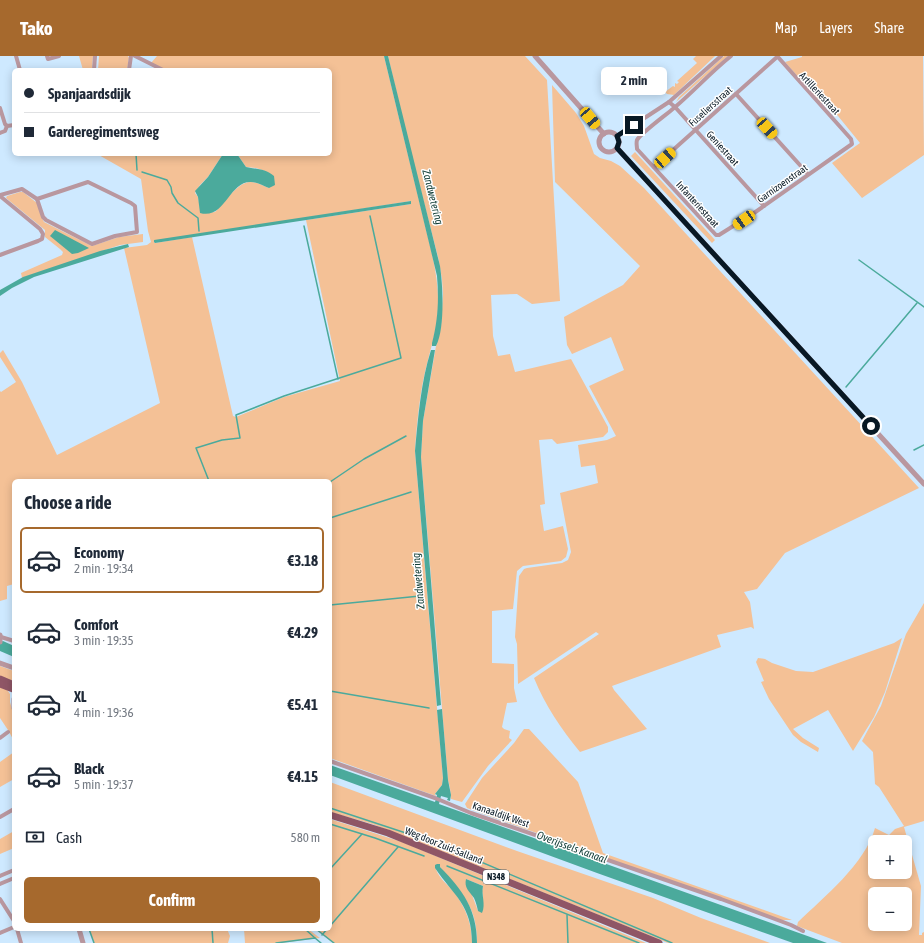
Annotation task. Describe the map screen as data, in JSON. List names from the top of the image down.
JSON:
{
  "streets": {
    "main road": ["Weg door Zuid-Salland", "N348"],
    "street": [
      "Artilleriestraat",
      "Fuseliersstraat",
      "Geniestraat",
      "Garnizoenstraat",
      "Infanteriestraat",
      "Kanaaldijk West"
    ]
  },
  "crossings": [
    ["Artilleriestraat", "Fuseliersstraat"],
    ["Artilleriestraat", "Garnizoenstraat"],
    ["Fuseliersstraat", "Geniestraat"],
    ["Fuseliersstraat", "Infanteriestraat"],
    ["Geniestraat", "Garnizoenstraat"],
    ["Geniestraat", "Infanteriestraat"],
    ["Garnizoenstraat", "Infanteriestraat"]
  ],
  "water": ["Zandwetering", "Overijssels Kanaal"],
  "page": {
    "header": "Tako",
    "nav": ["Map", "Layers", "Share"],
    "bubble": "2 min",
    "banner": ["Spanjaardsdijk", "Garderegimentsweg"],
    "heading": "Choose a ride",
    "list": [
      {
        "name": "Economy",
        "note": "2 min · 19:34",
        "value": "€3.18"
      },
      {
        "name": "Comfort",
        "note": "3 min · 19:35",
        "value": "€4.29"
      },
      {
        "name": "XL",
        "note": "4 min · 19:36",
        "value": "€5.41"
      },
      {
        "name": "Black",
        "note": "5 min · 19:37",
        "value": "€4.15"
      }
    ],
    "pay": ["Cash", "580 m"],
    "map_buttons": ["+", "−"],
    "buttons": "Confirm"
  }
}
